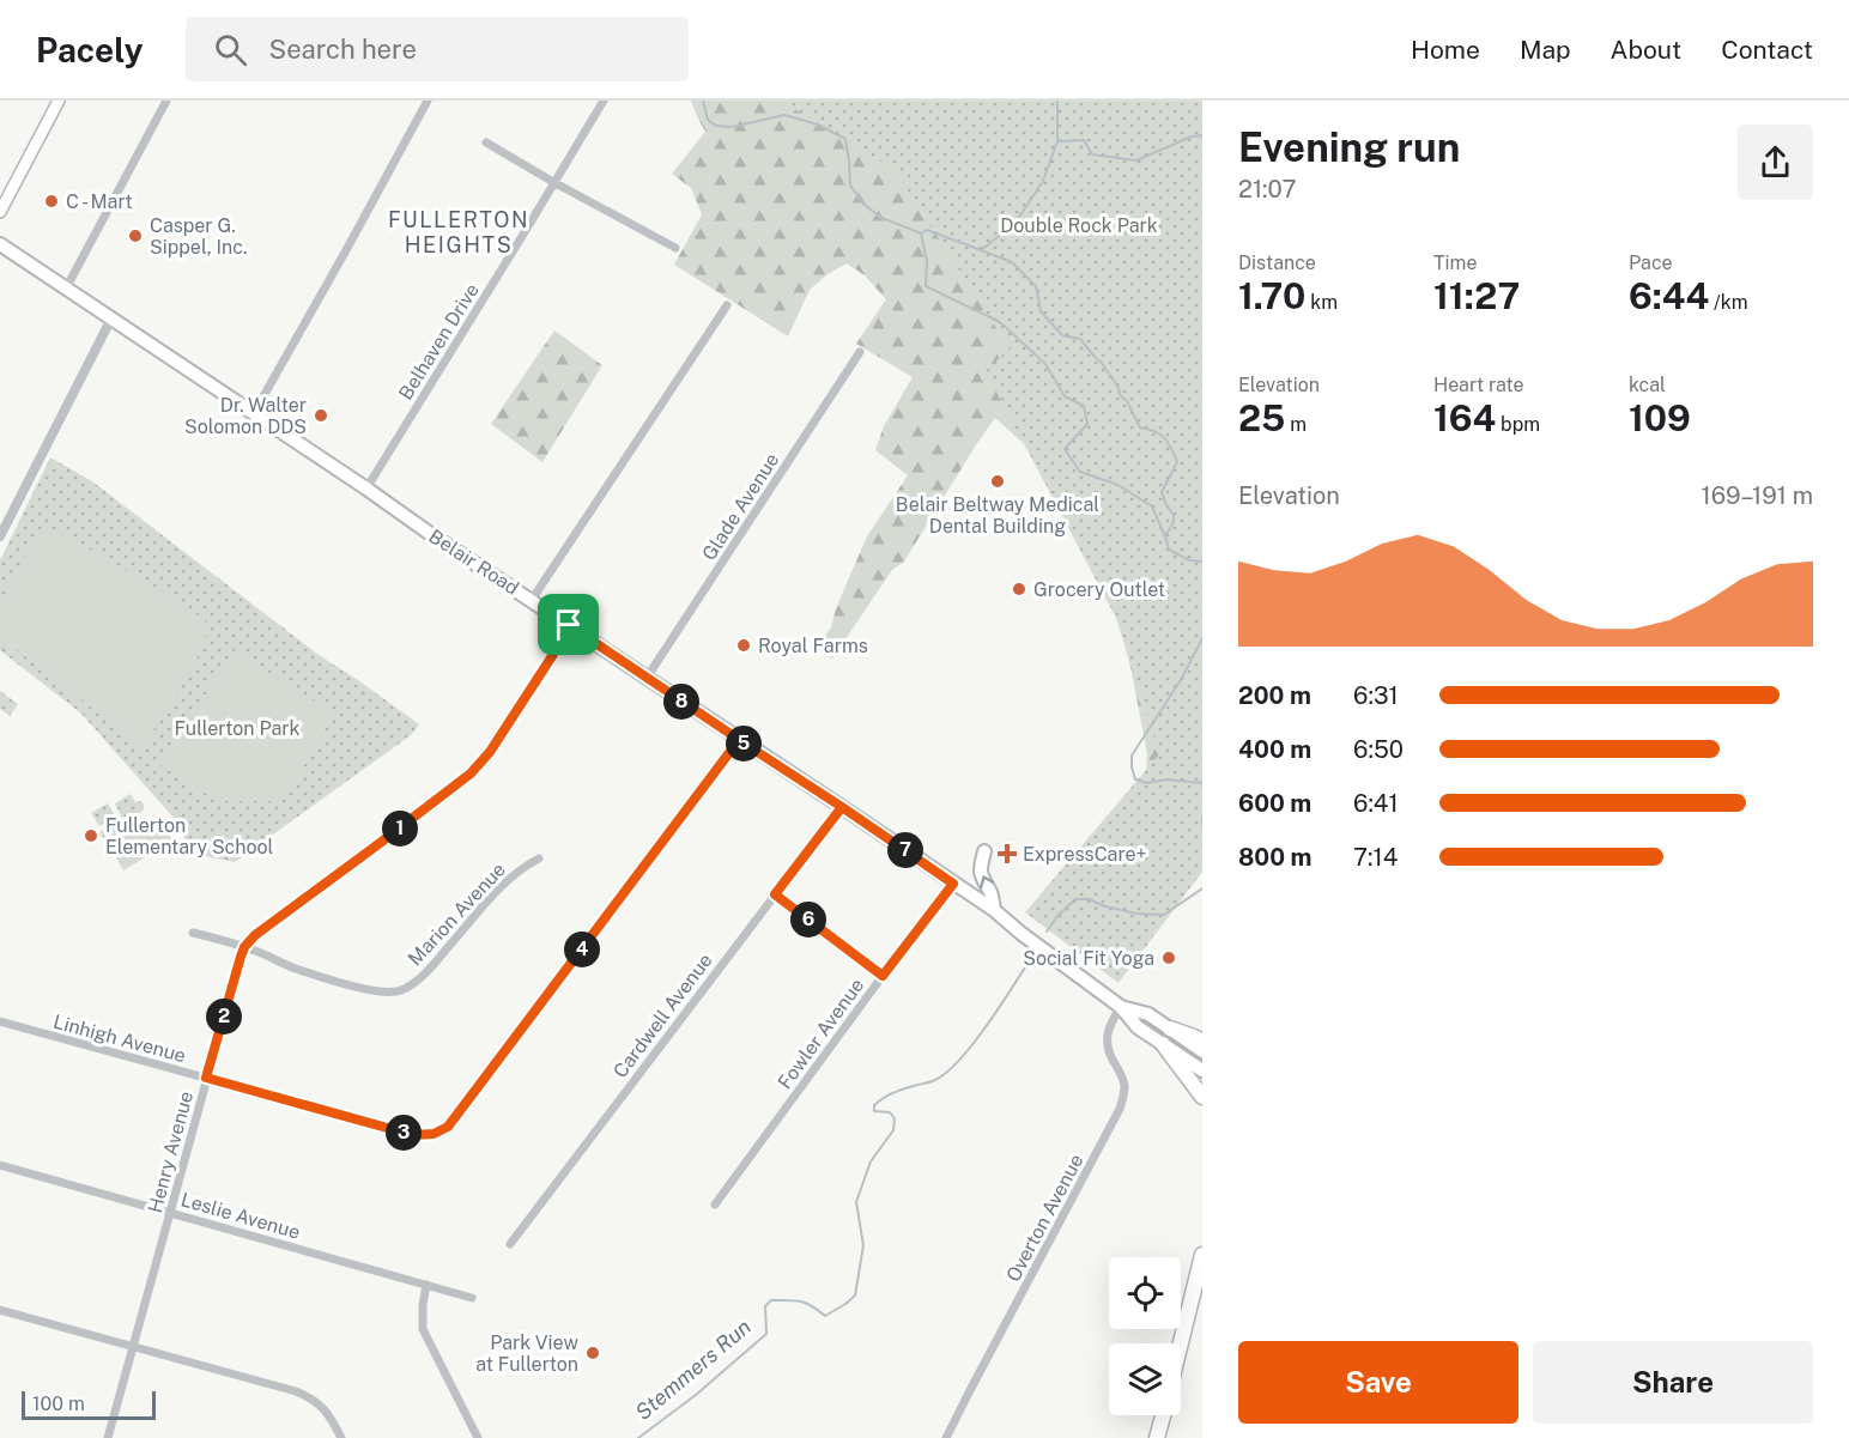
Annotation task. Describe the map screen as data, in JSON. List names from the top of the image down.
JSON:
{
  "streets": {
    "main road": ["Belair Road"],
    "street": [
      "Belhaven Drive",
      "Glade Avenue",
      "Marion Avenue",
      "Cardwell Avenue",
      "Fowler Avenue",
      "Linhigh Avenue",
      "Henry Avenue",
      "Leslie Avenue",
      "Overton Avenue"
    ]
  },
  "crossings": [
    ["Belhaven Drive", "Belair Road"],
    ["Glade Avenue", "Belair Road"],
    ["Belair Road", "Cardwell Avenue"],
    ["Belair Road", "Fowler Avenue"],
    ["Belair Road", "Linhigh Avenue"],
    ["Belair Road", "Henry Avenue"],
    ["Belair Road", "Overton Avenue"],
    ["Marion Avenue", "Henry Avenue"],
    ["Linhigh Avenue", "Henry Avenue"],
    ["Henry Avenue", "Leslie Avenue"]
  ],
  "districts": ["FULLERTON HEIGHTS"],
  "water": ["Stemmers Run"],
  "parks": ["Double Rock Park", "Fullerton Park"],
  "places": {
    "other": [
      "C - Mart",
      "Casper G. Sippel, Inc.",
      "Dr. Walter Solomon DDS",
      "Belair Beltway Medical Dental Building",
      "Grocery Outlet",
      "Royal Farms",
      "Fullerton Elementary School",
      "Social Fit Yoga",
      "Park View at Fullerton"
    ],
    "health": ["ExpressCare+"]
  },
  "scale_bar": "100 m",
  "page": {
    "header": "Pacely",
    "search": "Search here",
    "nav": [
      "Home",
      "Map",
      "About",
      "Contact"
    ],
    "heading": ["Evening run", "21:07"],
    "stats": [
      ["Distance", "1.70 km"],
      ["Time", "11:27"],
      ["Pace", "6:44 /km"],
      ["Elevation", "25 m"],
      ["Heart rate", "164 bpm"],
      ["kcal", "109"]
    ],
    "chart": ["Elevation", "169–191 m"],
    "list": [
      {
        "name": "200 m",
        "note": "6:31"
      },
      {
        "name": "400 m",
        "note": "6:50"
      },
      {
        "name": "600 m",
        "note": "6:41"
      },
      {
        "name": "800 m",
        "note": "7:14"
      }
    ],
    "pins": [
      "8",
      "5",
      "1",
      "7",
      "6",
      "4",
      "2",
      "3"
    ],
    "buttons": ["Save", "Share"],
    "scale": "100 m"
  }
}
